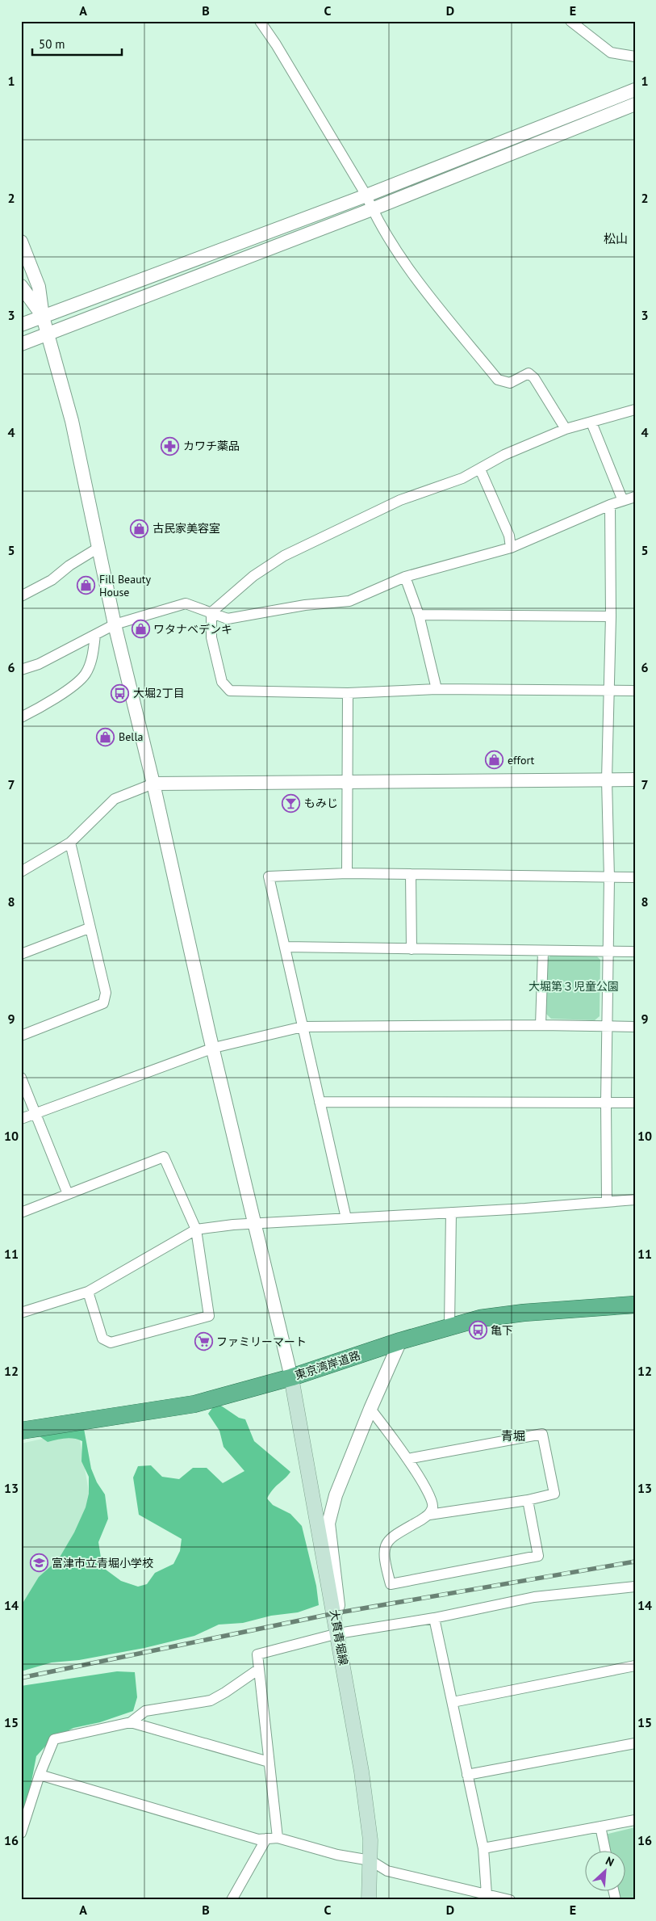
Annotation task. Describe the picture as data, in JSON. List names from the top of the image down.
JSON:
{
  "streets": {
    "highway": ["東京湾岸道路"],
    "main road": ["大貫青堀線"]
  },
  "crossings": [
    ["東京湾岸道路", "大貫青堀線"]
  ],
  "districts": ["松山", "青堀"],
  "parks": ["大堀第３児童公園"],
  "places": {
    "pharmacy": ["カワチ薬品"],
    "shop": [
      "古民家美容室",
      "Fill Beauty House",
      "ワタナベデンキ",
      "Bella",
      "effort"
    ],
    "bus stop": ["大堀2丁目", "亀下"],
    "bar": ["もみじ"],
    "supermarket": ["ファミリーマート"],
    "school or university": ["富津市立青堀小学校"]
  },
  "scale_bar": "50 m",
  "north": "top right",
  "grid": {
    "columns": [
      "A",
      "B",
      "C",
      "D",
      "E"
    ],
    "rows": [
      "1",
      "2",
      "3",
      "4",
      "5",
      "6",
      "7",
      "8",
      "9",
      "10",
      "11",
      "12",
      "13",
      "14",
      "15",
      "16"
    ]
  }
}
